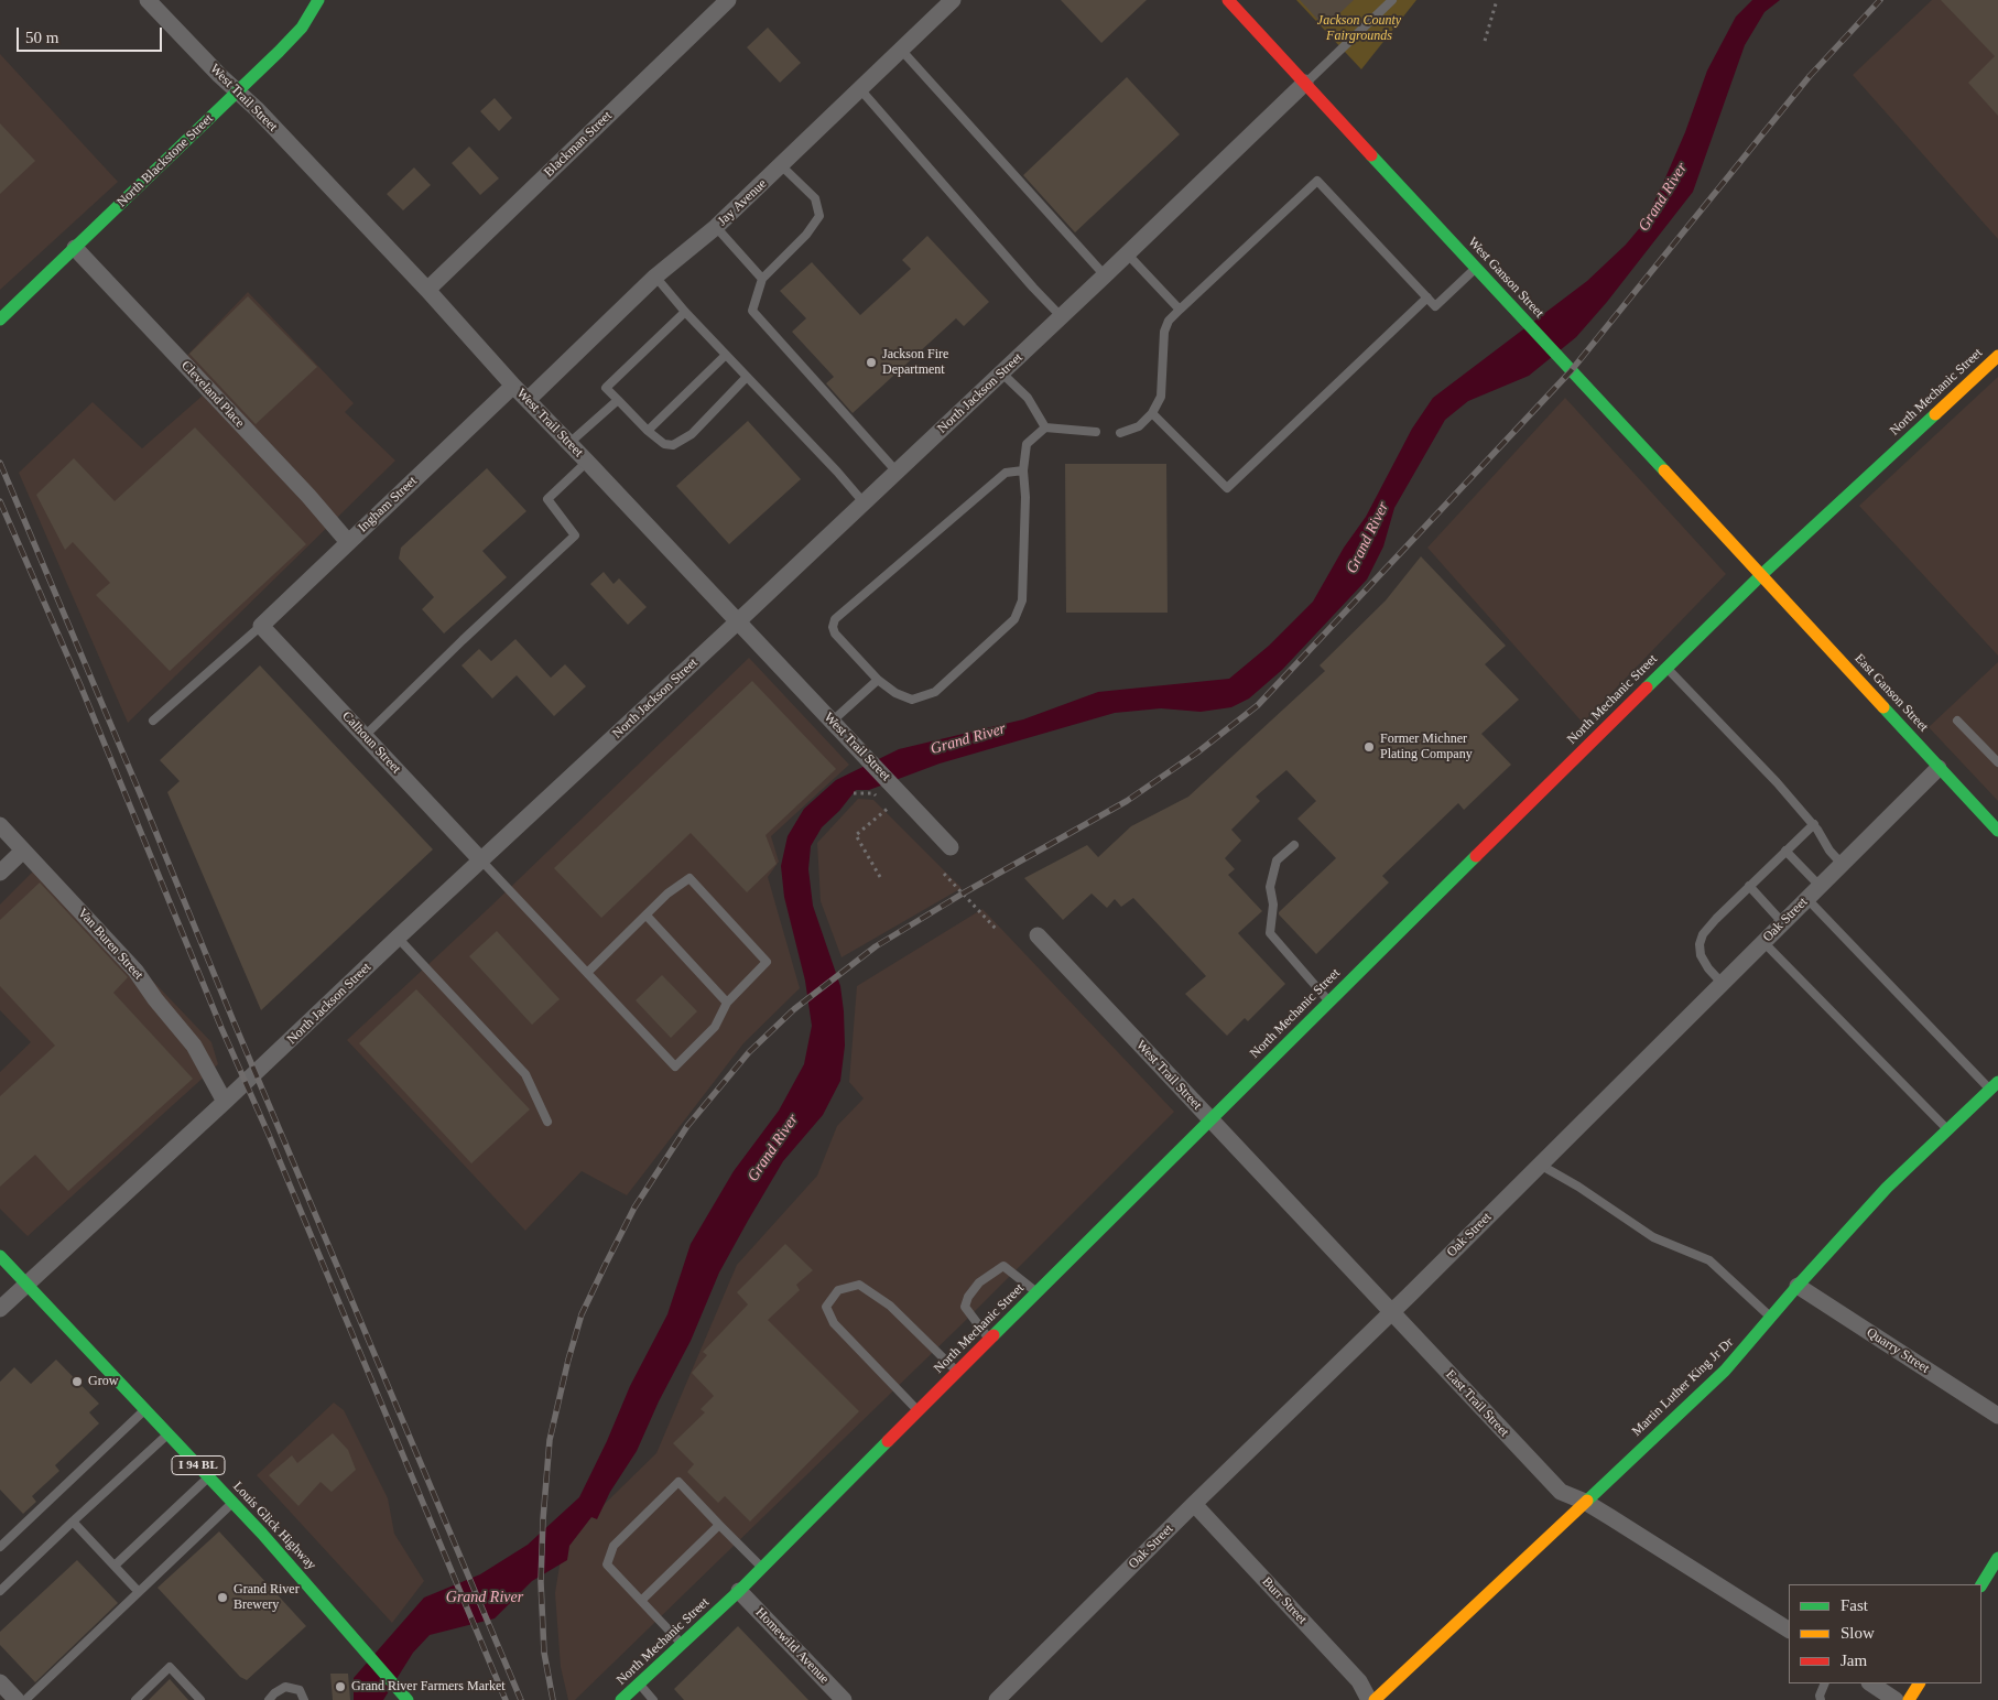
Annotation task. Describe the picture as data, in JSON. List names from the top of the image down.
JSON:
{
  "streets": {
    "street": [
      "West Trail Street",
      "Blackman Street",
      "North Blackstone Street",
      "Jay Avenue",
      "West Ganson Street",
      "North Mechanic Street",
      "North Jackson Street",
      "Cleveland Place",
      "Ingham Street",
      "East Ganson Street",
      "Calhoun Street",
      "Oak Street",
      "Van Buren Street",
      "Quarry Street",
      "Martin Luther King Jr Dr",
      "East Trail Street",
      "I 94 BL",
      "Louis Glick Highway",
      "Burr Street",
      "Homewild Avenue"
    ]
  },
  "crossings": [
    ["West Trail Street", "Blackman Street"],
    ["West Trail Street", "North Blackstone Street"],
    ["West Trail Street", "Jay Avenue"],
    ["West Trail Street", "North Mechanic Street"],
    ["West Trail Street", "North Jackson Street"],
    ["West Trail Street", "Ingham Street"],
    ["West Trail Street", "East Trail Street"],
    ["North Blackstone Street", "Cleveland Place"],
    ["West Ganson Street", "North Mechanic Street"],
    ["West Ganson Street", "North Jackson Street"],
    ["West Ganson Street", "East Ganson Street"],
    ["North Mechanic Street", "East Ganson Street"],
    ["North Mechanic Street", "East Trail Street"],
    ["North Mechanic Street", "Homewild Avenue"],
    ["North Jackson Street", "Calhoun Street"],
    ["North Jackson Street", "Van Buren Street"],
    ["North Jackson Street", "Louis Glick Highway"],
    ["Cleveland Place", "Ingham Street"],
    ["Ingham Street", "Calhoun Street"],
    ["East Ganson Street", "Oak Street"],
    ["Oak Street", "East Trail Street"],
    ["Oak Street", "Burr Street"],
    ["Quarry Street", "Martin Luther King Jr Dr"],
    ["Martin Luther King Jr Dr", "East Trail Street"]
  ],
  "water": ["Grand River"],
  "parks": ["Jackson County Fairgrounds"],
  "places": [
    "Jackson Fire Department",
    "Former Michner Plating Company",
    "Grow",
    "Grand River Brewery",
    "Grand River Farmers Market"
  ],
  "legend": ["Fast", "Slow", "Jam"],
  "scale_bar": "50 m"
}
